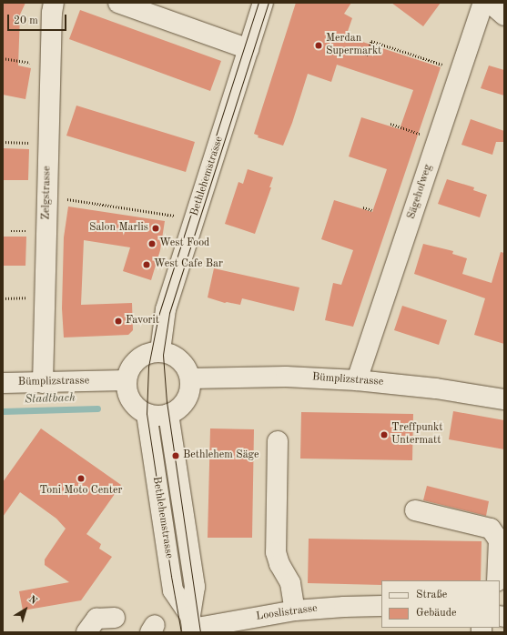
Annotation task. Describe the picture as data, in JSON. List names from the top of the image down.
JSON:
{
  "streets": {
    "street": [
      "Bethlehemstrasse",
      "Sägehofweg",
      "Zelgstrasse",
      "Bümplizstrasse",
      "Looslistrasse"
    ]
  },
  "crossings": [
    ["Bethlehemstrasse", "Bümplizstrasse"],
    ["Bethlehemstrasse", "Looslistrasse"],
    ["Sägehofweg", "Bümplizstrasse"],
    ["Zelgstrasse", "Bümplizstrasse"]
  ],
  "water": ["Stadtbach"],
  "places": [
    "Merdan Supermarkt",
    "Salon Marlis",
    "West Food",
    "West Cafe Bar",
    "Favorit",
    "Treffpunkt Untermatt",
    "Bethlehem Säge",
    "Toni Moto Center"
  ],
  "legend": ["Straße", "Gebäude"],
  "scale_bar": "20 m",
  "north": "top right"
}
